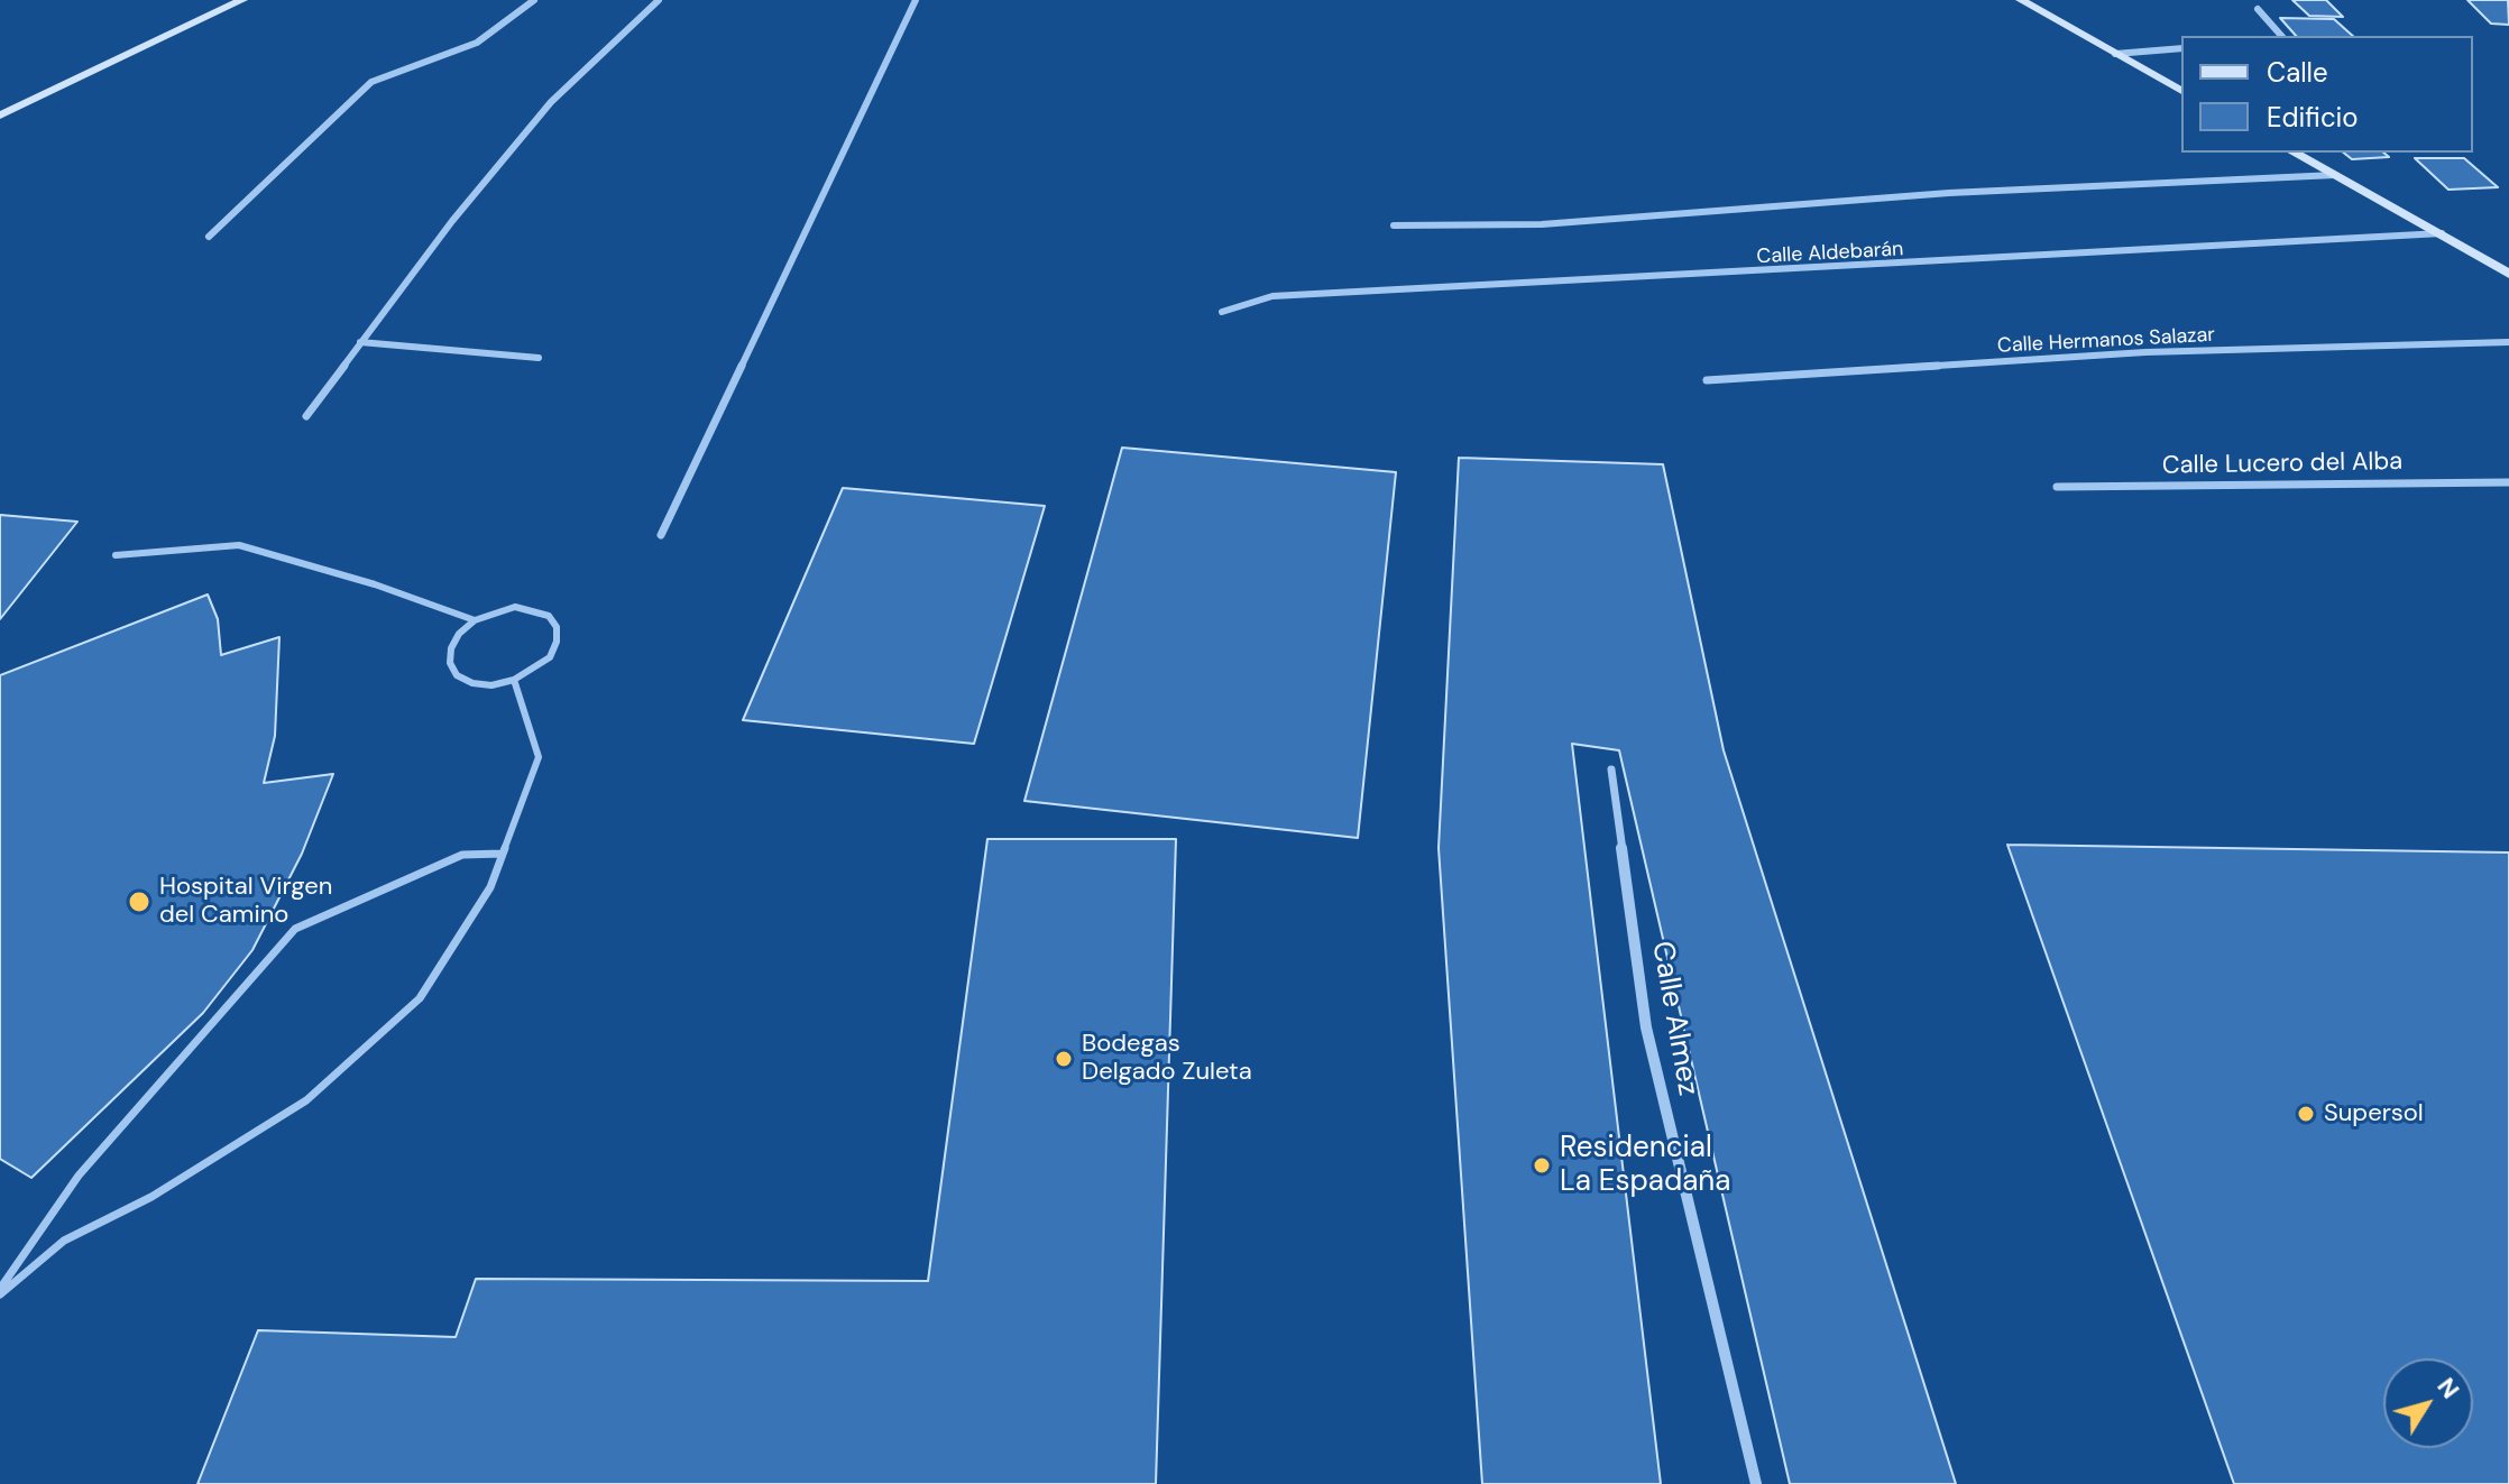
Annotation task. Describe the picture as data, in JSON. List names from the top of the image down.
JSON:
{
  "streets": {
    "street": [
      "Calle Aldebarán",
      "Calle Hermanos Salazar",
      "Calle Lucero del Alba",
      "Calle Almez"
    ]
  },
  "places": [
    "Hospital Virgen del Camino",
    "Bodegas Delgado Zuleta",
    "Supersol",
    "Residencial La Espadaña"
  ],
  "legend": ["Calle", "Edificio"],
  "north": "top right"
}
